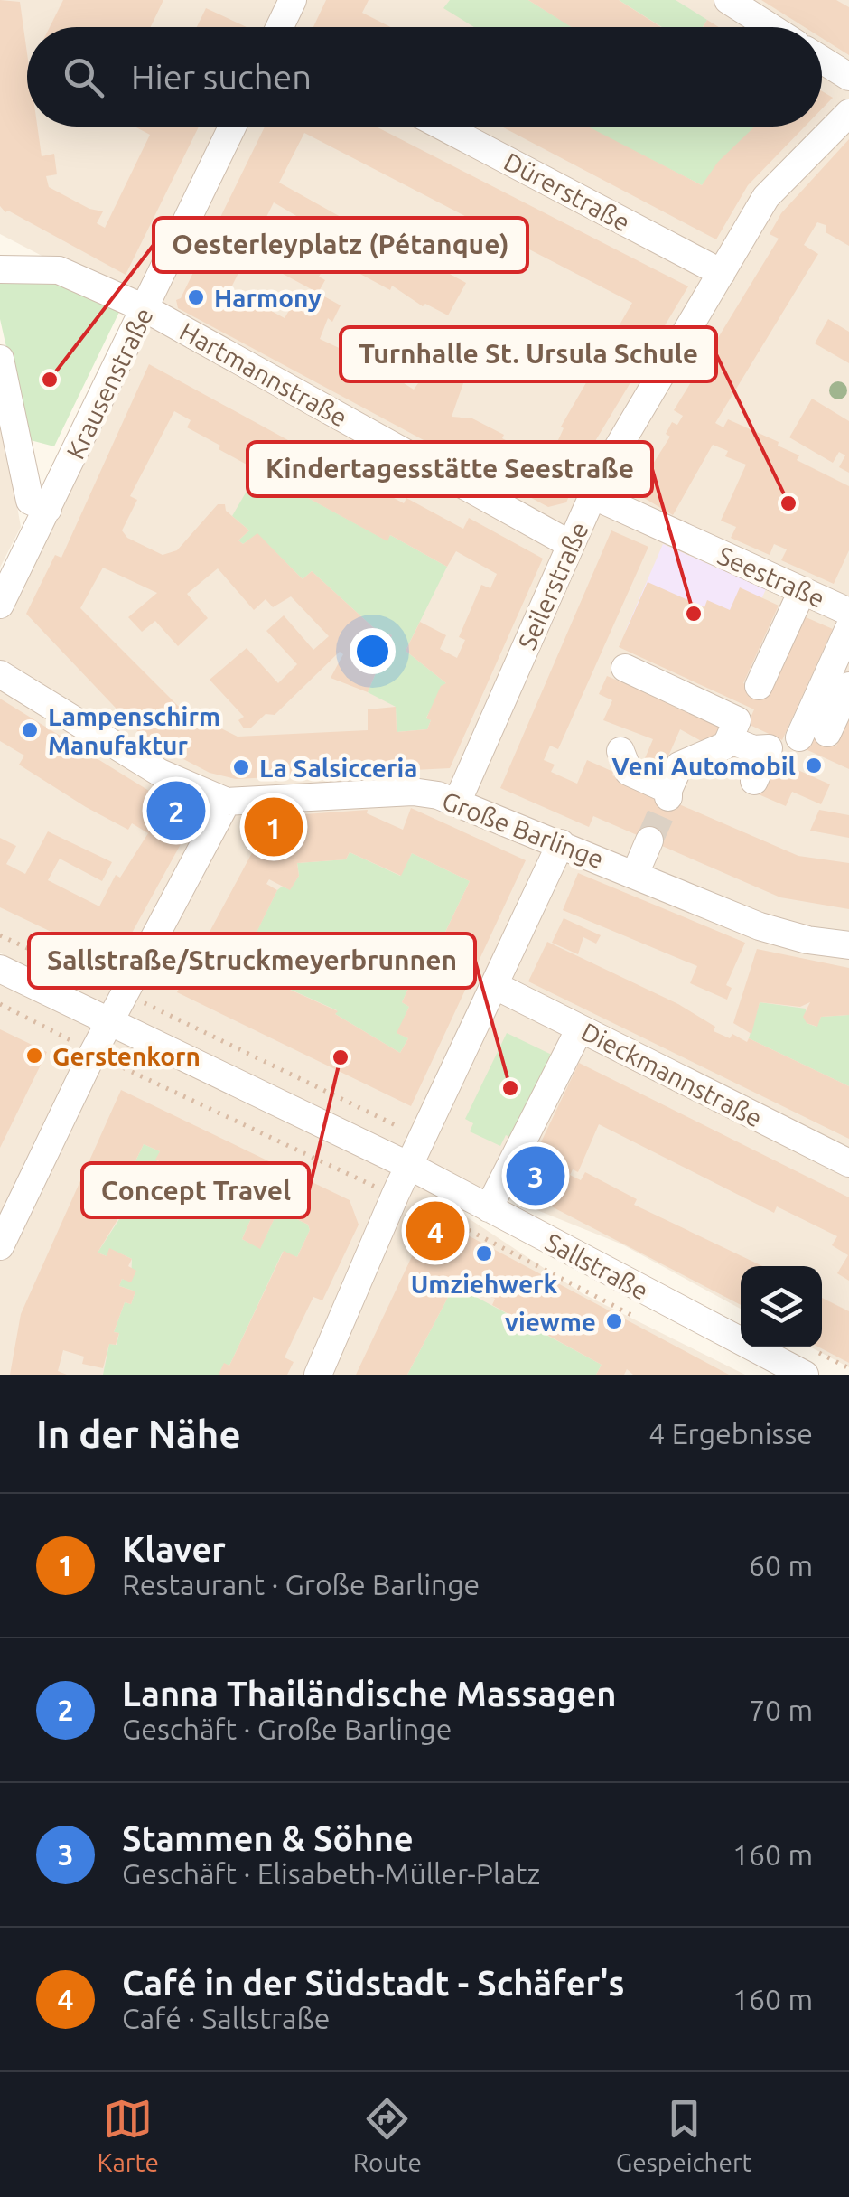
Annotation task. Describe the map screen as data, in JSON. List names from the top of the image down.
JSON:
{
  "streets": {
    "street": [
      "Dürerstraße",
      "Hartmannstraße",
      "Krausenstraße",
      "Seestraße",
      "Seilerstraße",
      "Große Barlinge",
      "Dieckmannstraße",
      "Sallstraße"
    ]
  },
  "crossings": [
    ["Dürerstraße", "Seilerstraße"],
    ["Hartmannstraße", "Krausenstraße"],
    ["Hartmannstraße", "Seilerstraße"],
    ["Seestraße", "Seilerstraße"],
    ["Seilerstraße", "Große Barlinge"]
  ],
  "places": [
    "Harmony",
    "Oesterleyplatz (Pétanque)",
    "Turnhalle St. Ursula Schule",
    "Kindertagesstätte Seestraße",
    "Lampenschirm Manufaktur",
    "Veni Automobil",
    "La Salsicceria",
    "Gerstenkorn",
    "Concept Travel",
    "Sallstraße/Struckmeyerbrunnen",
    "Umziehwerk",
    "viewme"
  ],
  "page": {
    "search": "Hier suchen",
    "pins": [
      "2",
      "1",
      "3",
      "4"
    ],
    "heading": ["In der Nähe", "4 Ergebnisse"],
    "list": [
      {
        "mark": "1",
        "name": "Klaver",
        "note": "Restaurant · Große Barlinge",
        "value": "60 m"
      },
      {
        "mark": "2",
        "name": "Lanna Thailändische Massagen",
        "note": "Geschäft · Große Barlinge",
        "value": "70 m"
      },
      {
        "mark": "3",
        "name": "Stammen & Söhne",
        "note": "Geschäft · Elisabeth-Müller-Platz",
        "value": "160 m"
      },
      {
        "mark": "4",
        "name": "Café in der Südstadt - Schäfer's",
        "note": "Café · Sallstraße",
        "value": "160 m"
      }
    ],
    "nav": ["Karte", "Route", "Gespeichert"]
  }
}
